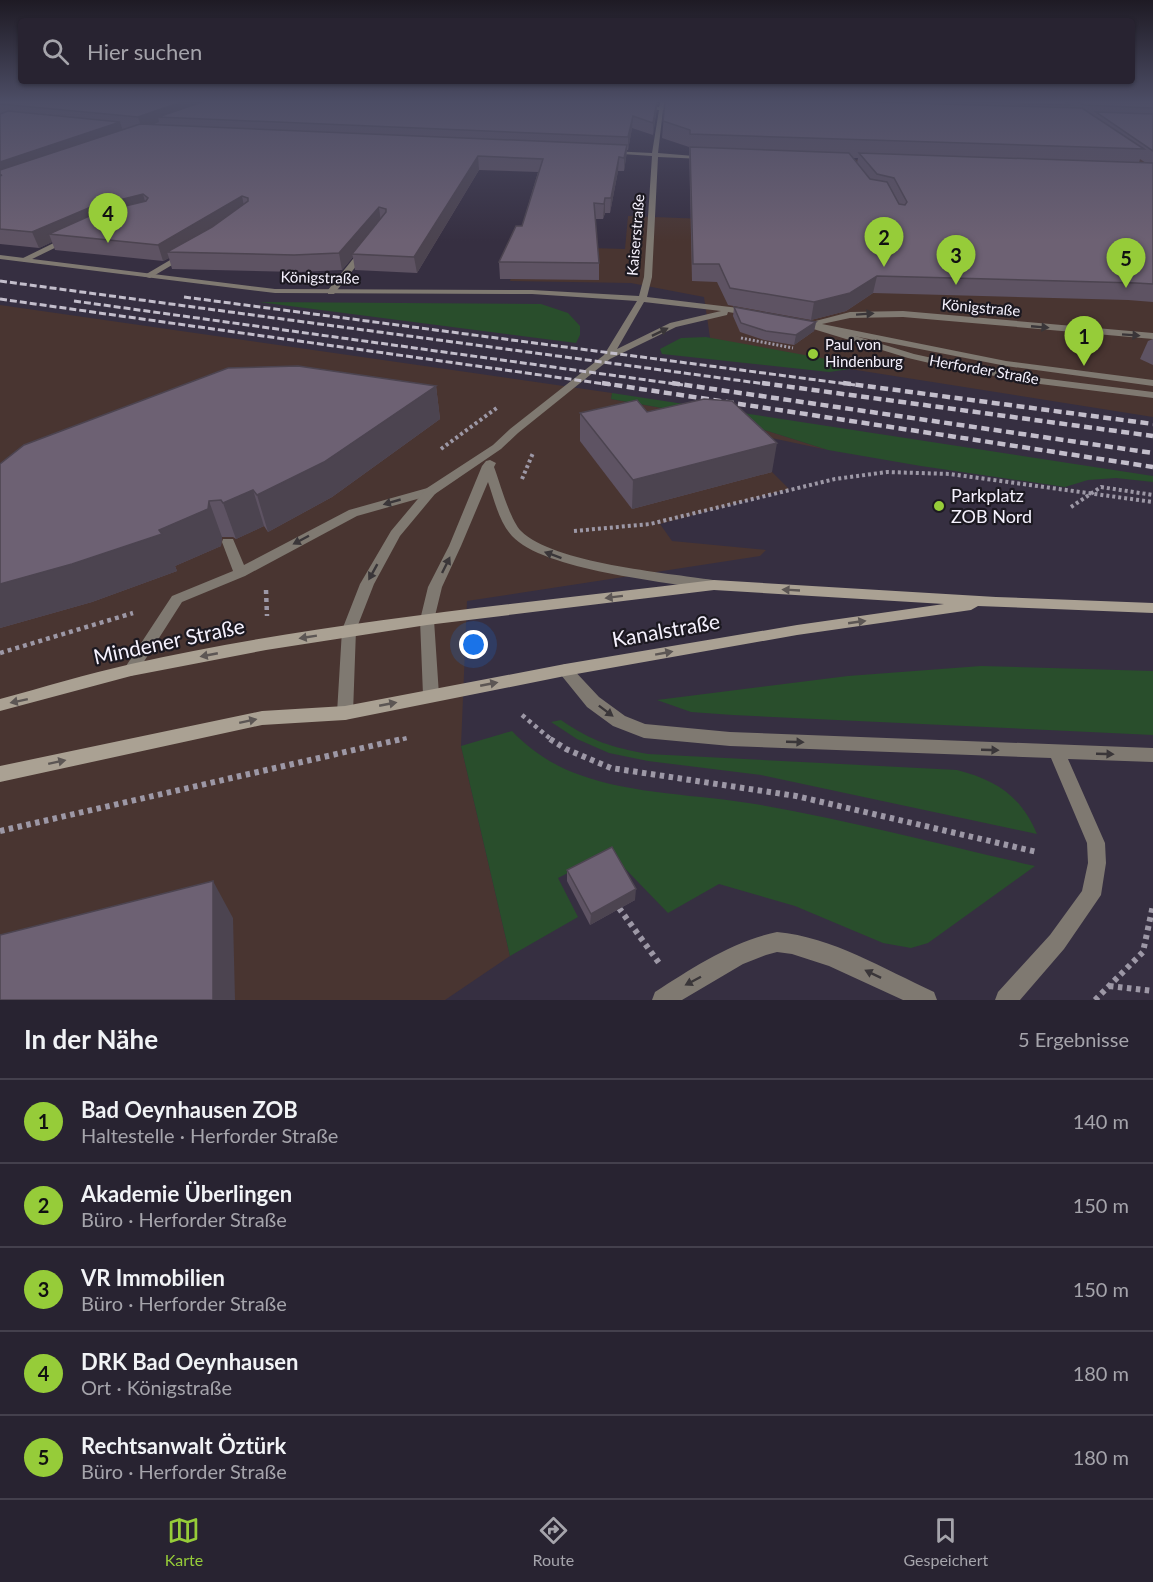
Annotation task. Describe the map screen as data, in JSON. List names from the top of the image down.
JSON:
{
  "streets": {
    "main road": ["Kanalstraße", "Mindener Straße"],
    "street": ["Kaiserstraße", "Königstraße", "Herforder Straße"]
  },
  "crossings": [
    ["Kaiserstraße", "Königstraße"],
    ["Königstraße", "Herforder Straße"],
    ["Kanalstraße", "Mindener Straße"]
  ],
  "places": ["Paul von Hindenburg", "Parkplatz ZOB Nord"],
  "page": {
    "search": "Hier suchen",
    "pins": [
      "4",
      "2",
      "3",
      "5",
      "1"
    ],
    "heading": ["In der Nähe", "5 Ergebnisse"],
    "list": [
      {
        "mark": "1",
        "name": "Bad Oeynhausen ZOB",
        "note": "Haltestelle · Herforder Straße",
        "value": "140 m"
      },
      {
        "mark": "2",
        "name": "Akademie Überlingen",
        "note": "Büro · Herforder Straße",
        "value": "150 m"
      },
      {
        "mark": "3",
        "name": "VR Immobilien",
        "note": "Büro · Herforder Straße",
        "value": "150 m"
      },
      {
        "mark": "4",
        "name": "DRK Bad Oeynhausen",
        "note": "Ort · Königstraße",
        "value": "180 m"
      },
      {
        "mark": "5",
        "name": "Rechtsanwalt Öztürk",
        "note": "Büro · Herforder Straße",
        "value": "180 m"
      }
    ],
    "nav": ["Karte", "Route", "Gespeichert"]
  }
}
